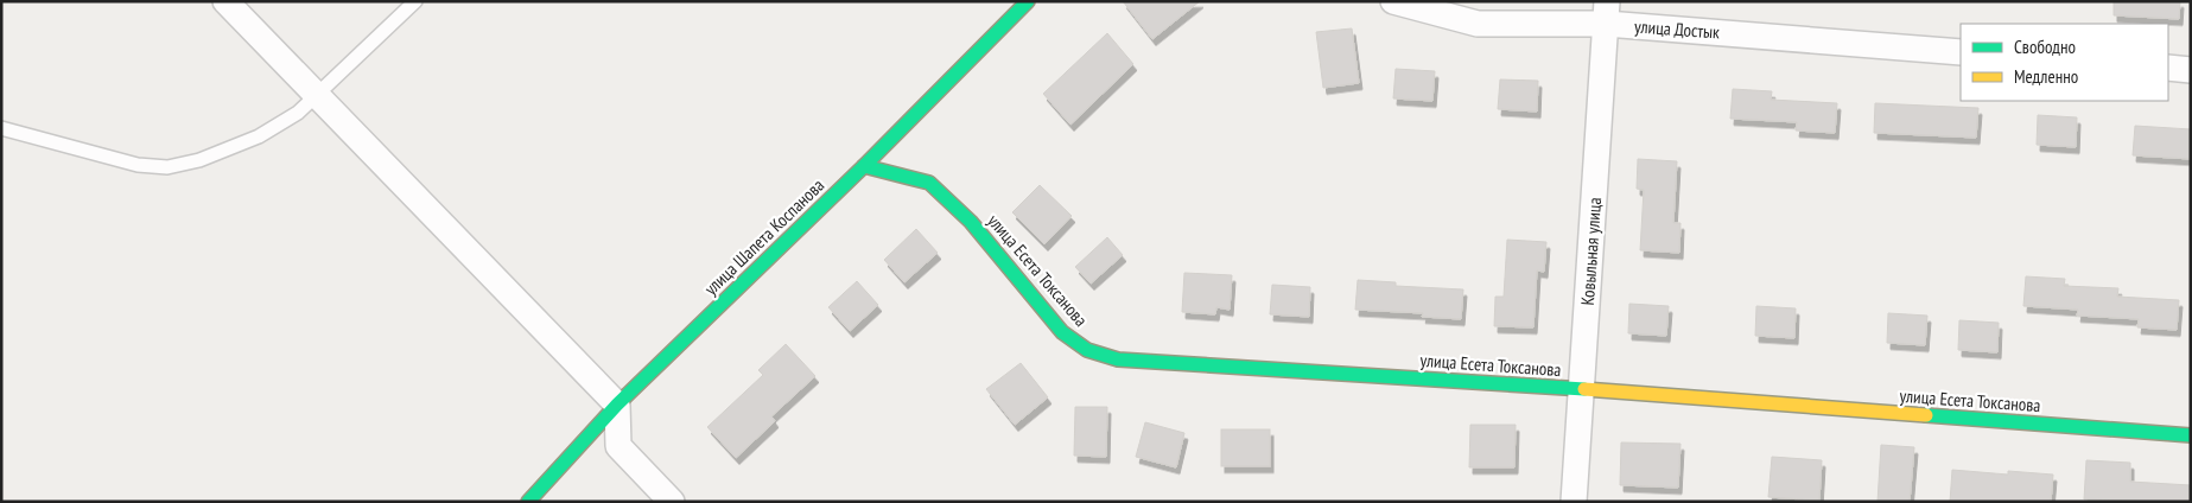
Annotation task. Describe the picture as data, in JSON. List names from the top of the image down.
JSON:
{
  "streets": {
    "street": [
      "улица Достык",
      "улица Шапета Коспанова",
      "Ковыльная улица",
      "улица Есета Токсанова"
    ]
  },
  "crossings": [
    ["улица Достык", "Ковыльная улица"],
    ["улица Шапета Коспанова", "улица Есета Токсанова"],
    ["Ковыльная улица", "улица Есета Токсанова"]
  ],
  "legend": ["Свободно", "Медленно"]
}
